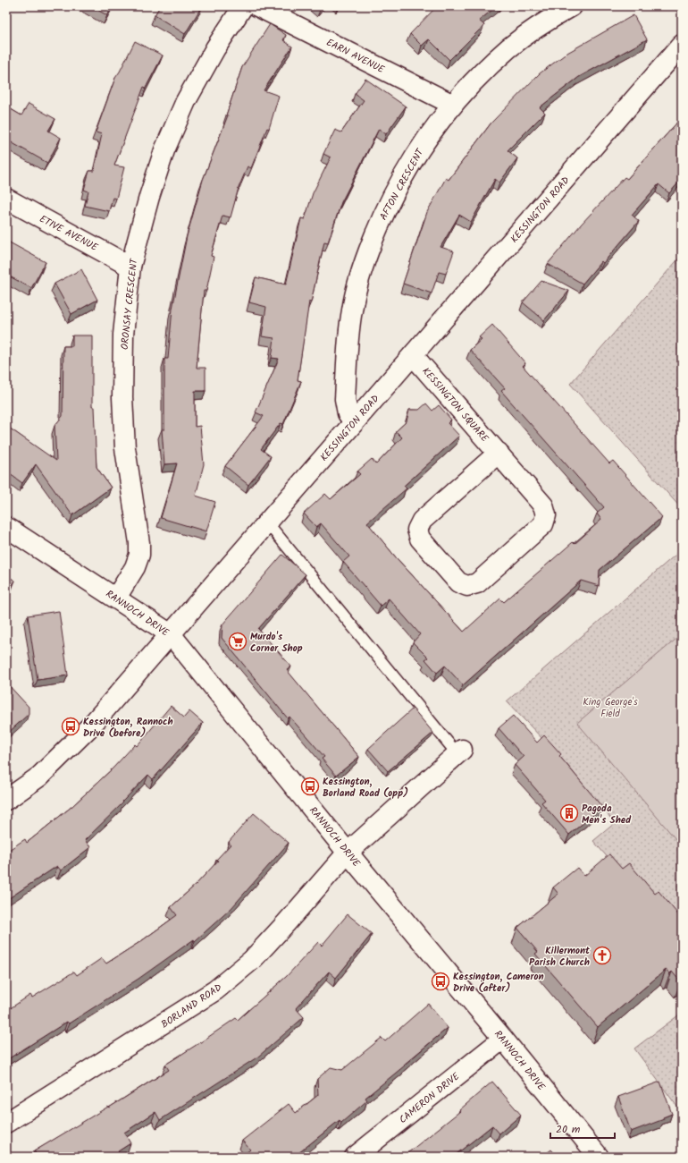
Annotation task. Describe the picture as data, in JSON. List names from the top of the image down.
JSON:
{
  "streets": {
    "street": [
      "EARN AVENUE",
      "AFTON CRESCENT",
      "KESSINGTON ROAD",
      "ETIVE AVENUE",
      "ORONSAY CRESCENT",
      "KESSINGTON SQUARE",
      "RANNOCH DRIVE",
      "BORLAND ROAD",
      "CAMERON DRIVE"
    ]
  },
  "crossings": [
    ["EARN AVENUE", "AFTON CRESCENT"],
    ["AFTON CRESCENT", "KESSINGTON ROAD"],
    ["KESSINGTON ROAD", "KESSINGTON SQUARE"],
    ["KESSINGTON ROAD", "RANNOCH DRIVE"],
    ["ETIVE AVENUE", "ORONSAY CRESCENT"],
    ["ORONSAY CRESCENT", "RANNOCH DRIVE"],
    ["RANNOCH DRIVE", "BORLAND ROAD"],
    ["RANNOCH DRIVE", "CAMERON DRIVE"]
  ],
  "parks": ["King George's Field"],
  "places": {
    "supermarket": ["Murdo's Corner Shop"],
    "bus stop": ["Kessington, Rannoch Drive (before)", "Kessington, Borland Road (opp)", "Kessington, Cameron Drive (after)"],
    "building": ["Pagoda Men's Shed"],
    "church": ["Killermont Parish Church"]
  },
  "scale_bar": "20 m"
}
